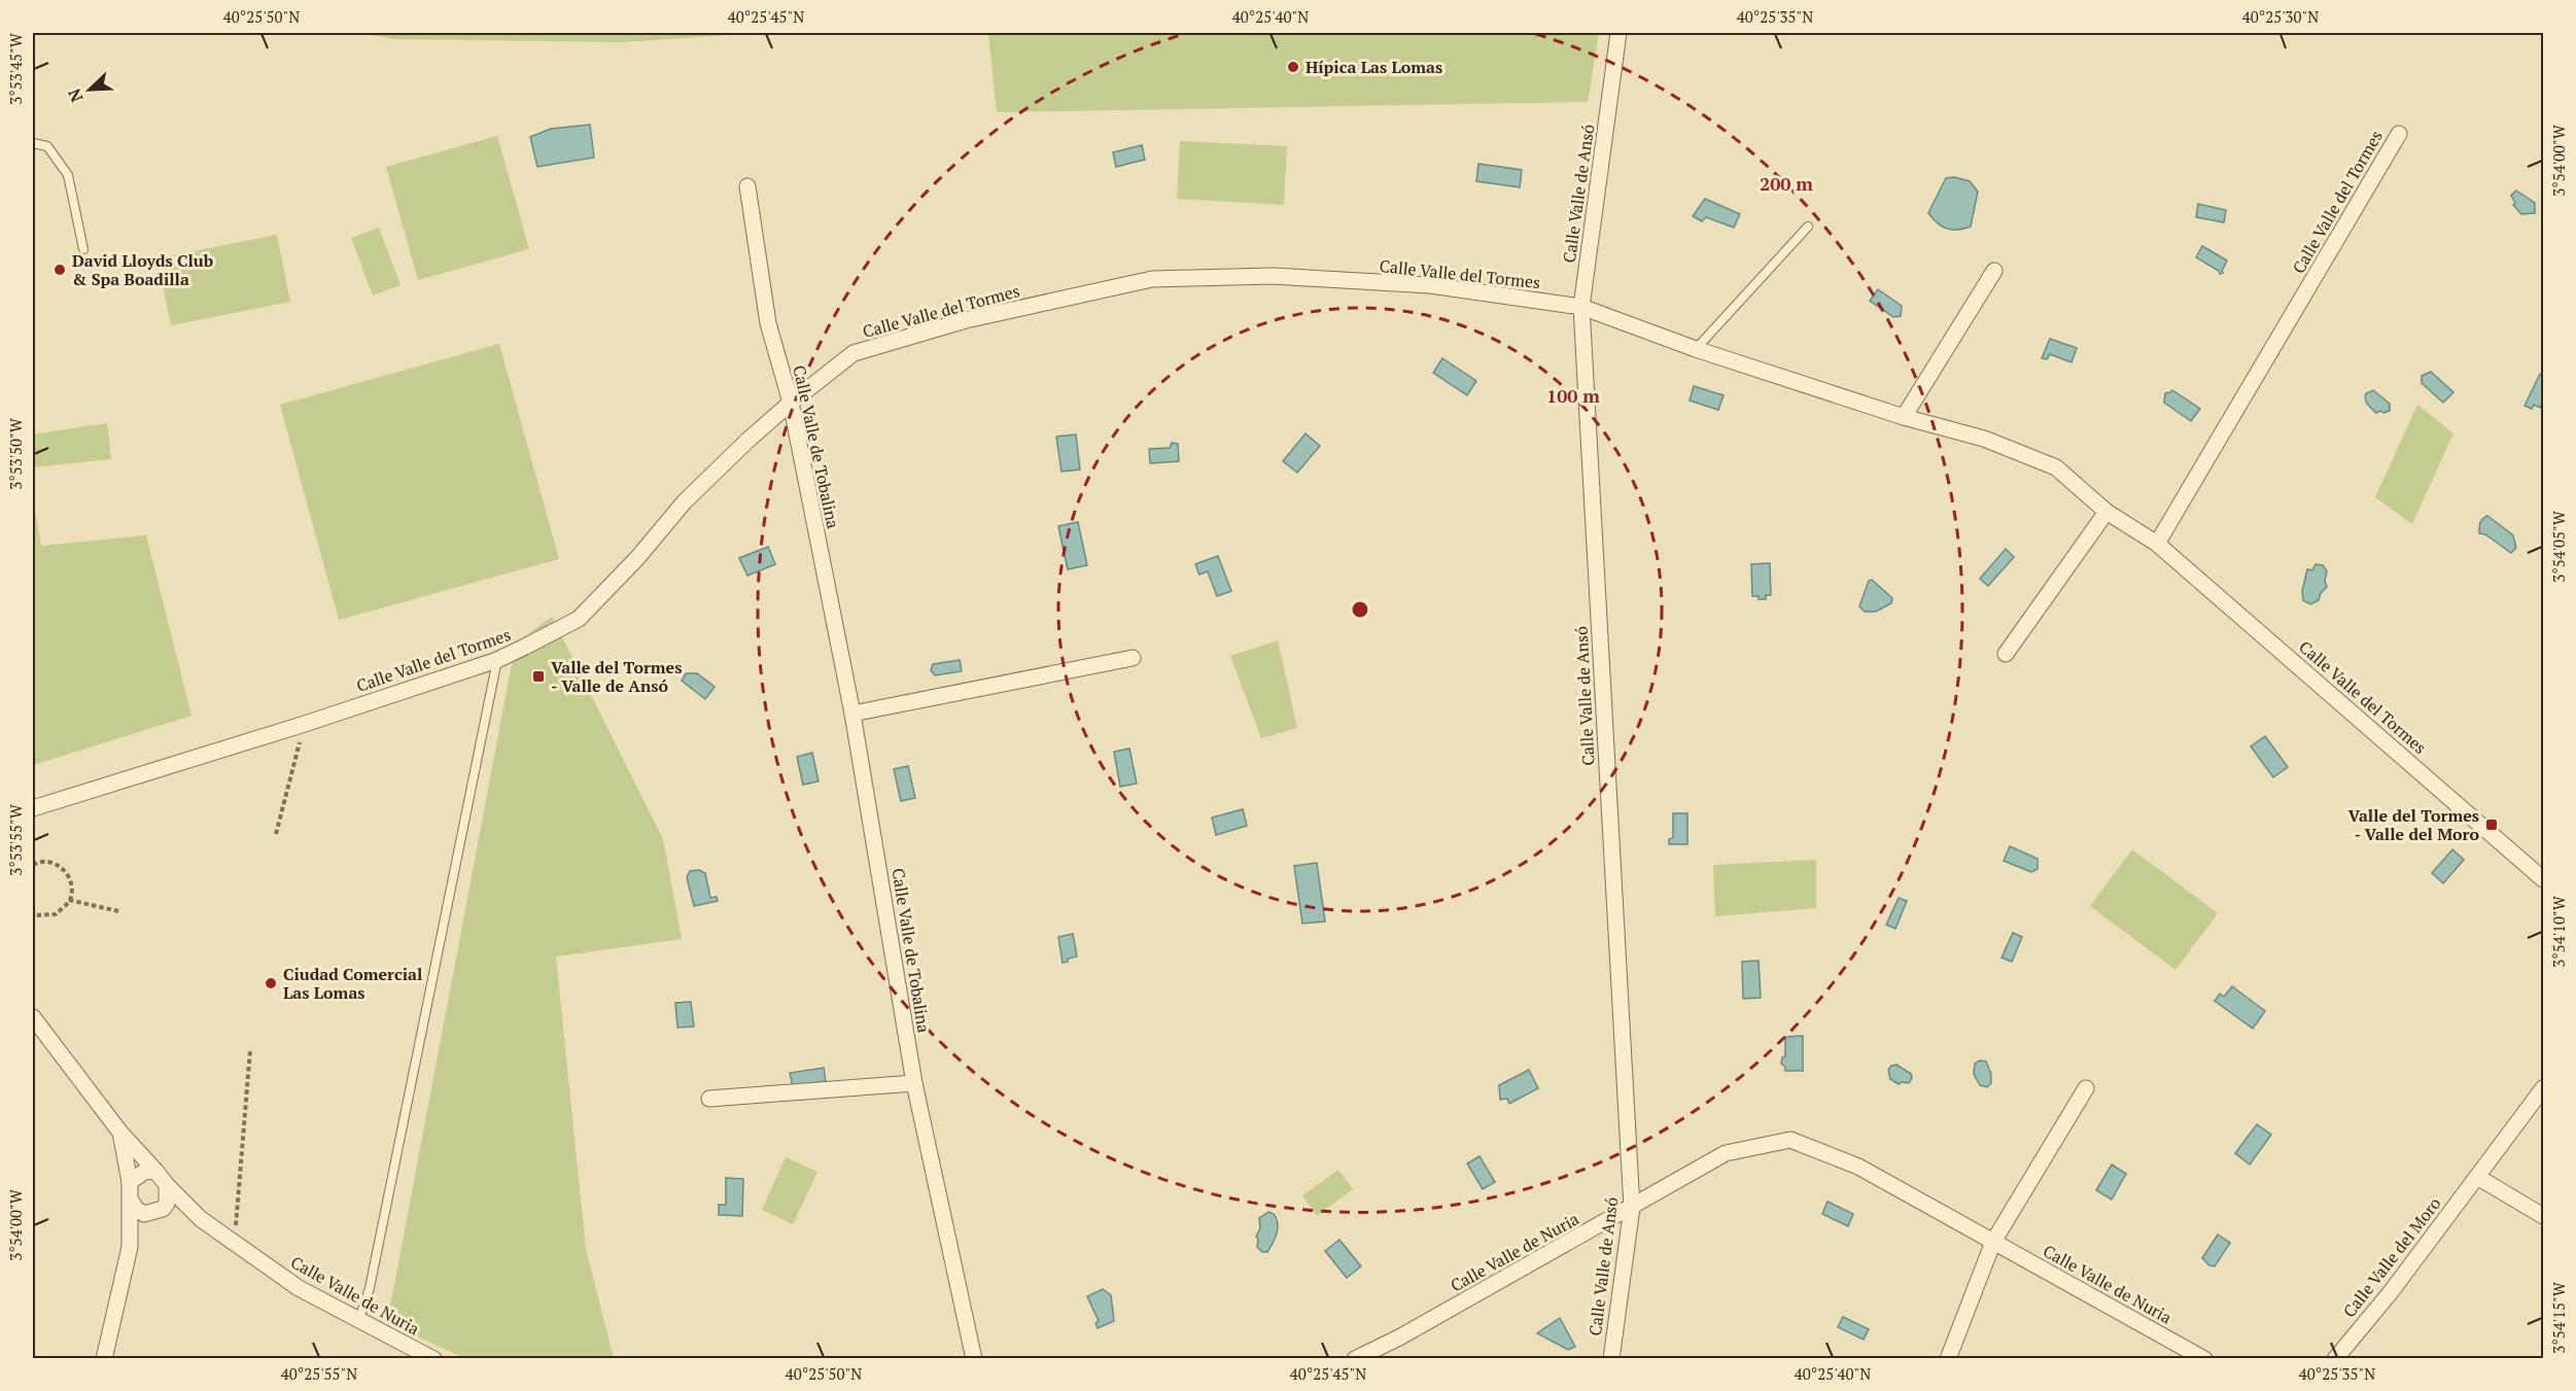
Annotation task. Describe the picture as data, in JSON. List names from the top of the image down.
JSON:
{
  "streets": {
    "street": [
      "Calle Valle de Ansó",
      "Calle Valle del Tormes",
      "Calle Valle de Tobalina",
      "Calle Valle de Nuria",
      "Calle Valle del Moro"
    ]
  },
  "crossings": [
    ["Calle Valle de Ansó", "Calle Valle del Tormes"],
    ["Calle Valle de Ansó", "Calle Valle de Nuria"],
    ["Calle Valle del Tormes", "Calle Valle de Tobalina"]
  ],
  "places": {
    "other": ["Hípica Las Lomas", "David Lloyds Club & Spa Boadilla", "Ciudad Comercial Las Lomas"],
    "transit": ["Valle del Tormes - Valle de Ansó", "Valle del Tormes - Valle del Moro"]
  },
  "north": "bottom left",
  "coordinates": [
    "40°25'50\"N",
    "40°25'45\"N",
    "40°25'40\"N",
    "40°25'35\"N",
    "40°25'30\"N",
    "3°53'45\"W",
    "3°54'00\"W",
    "3°53'50\"W",
    "3°54'05\"W",
    "3°53'55\"W",
    "3°54'10\"W",
    "3°54'15\"W",
    "40°25'55\"N"
  ],
  "rings": ["200 m", "100 m"]
}
